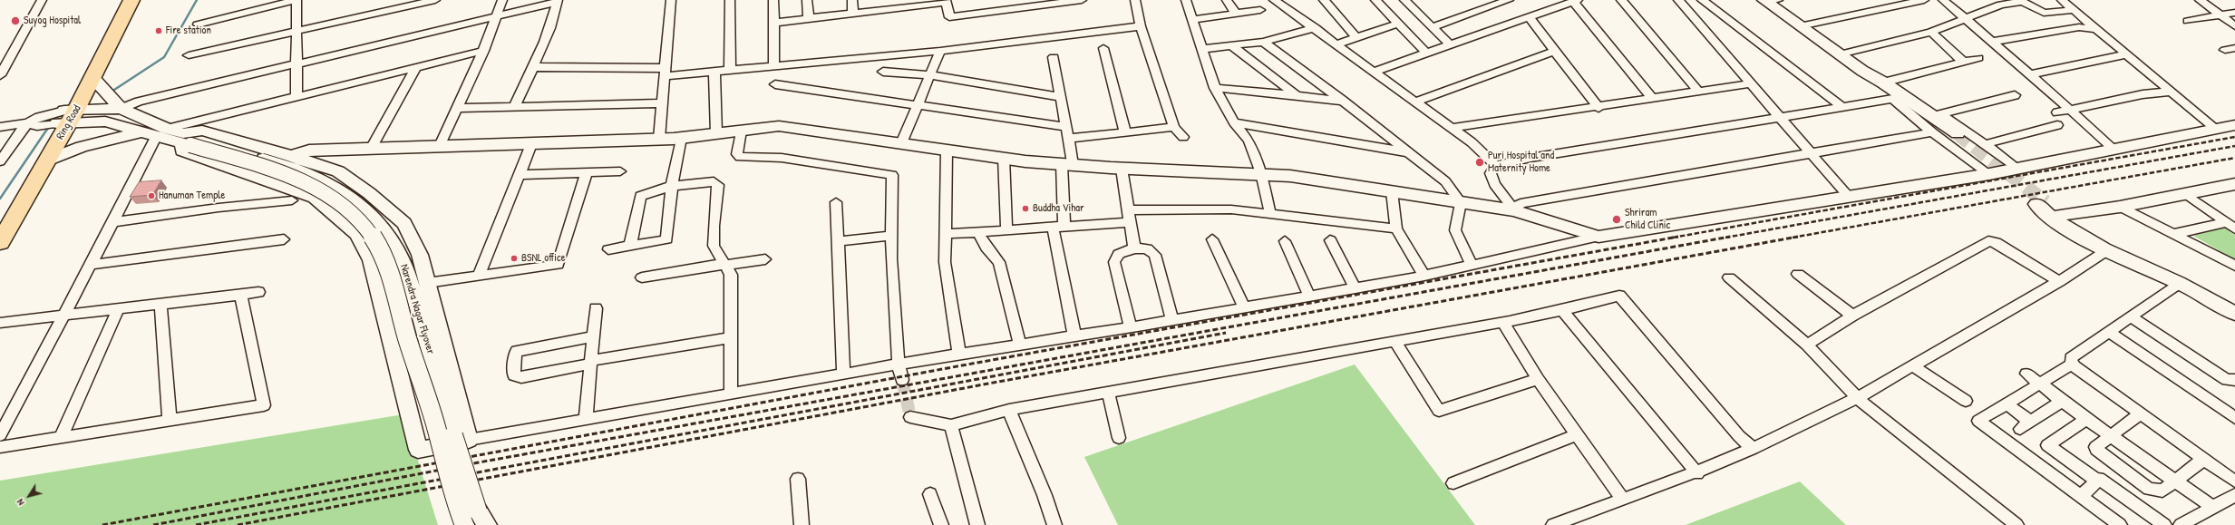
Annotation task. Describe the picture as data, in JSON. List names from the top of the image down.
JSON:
{
  "streets": {
    "highway": ["Ring Road"],
    "street": ["Narendra Nagar Flyover"]
  },
  "places": [
    "Suyog Hospital",
    "Fire station",
    "Puri Hospital and Maternity Home",
    "Hanuman Temple",
    "Buddha Vihar",
    "Shriram Child Clinic",
    "BSNL office"
  ],
  "north": "bottom left"
}
